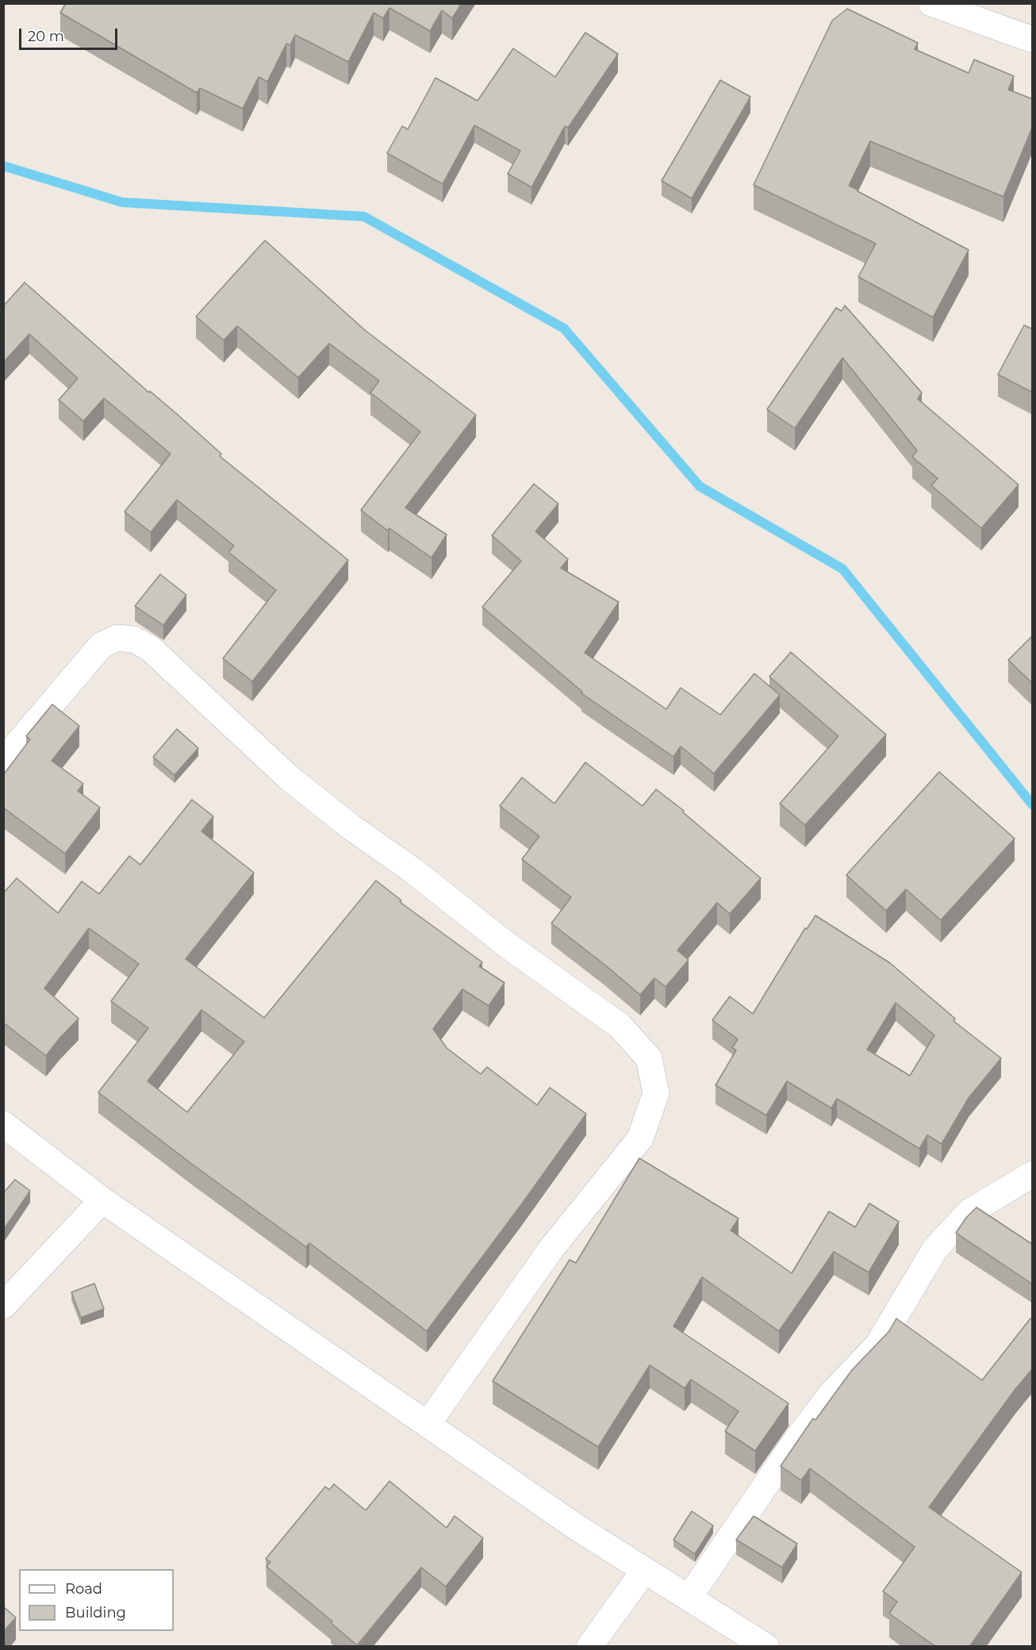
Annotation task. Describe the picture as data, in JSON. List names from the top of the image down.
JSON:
{
  "legend": ["Road", "Building"],
  "scale_bar": "20 m"
}
